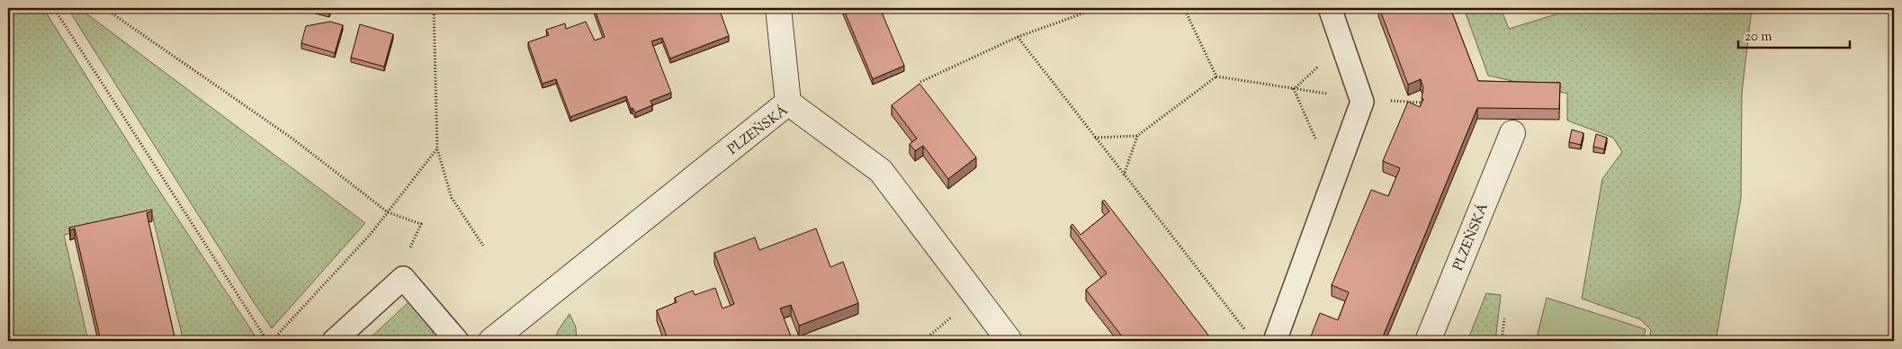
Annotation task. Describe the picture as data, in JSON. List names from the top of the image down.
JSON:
{
  "streets": {
    "street": ["PLZEŇSKÁ"]
  },
  "scale_bar": "20 m"
}
